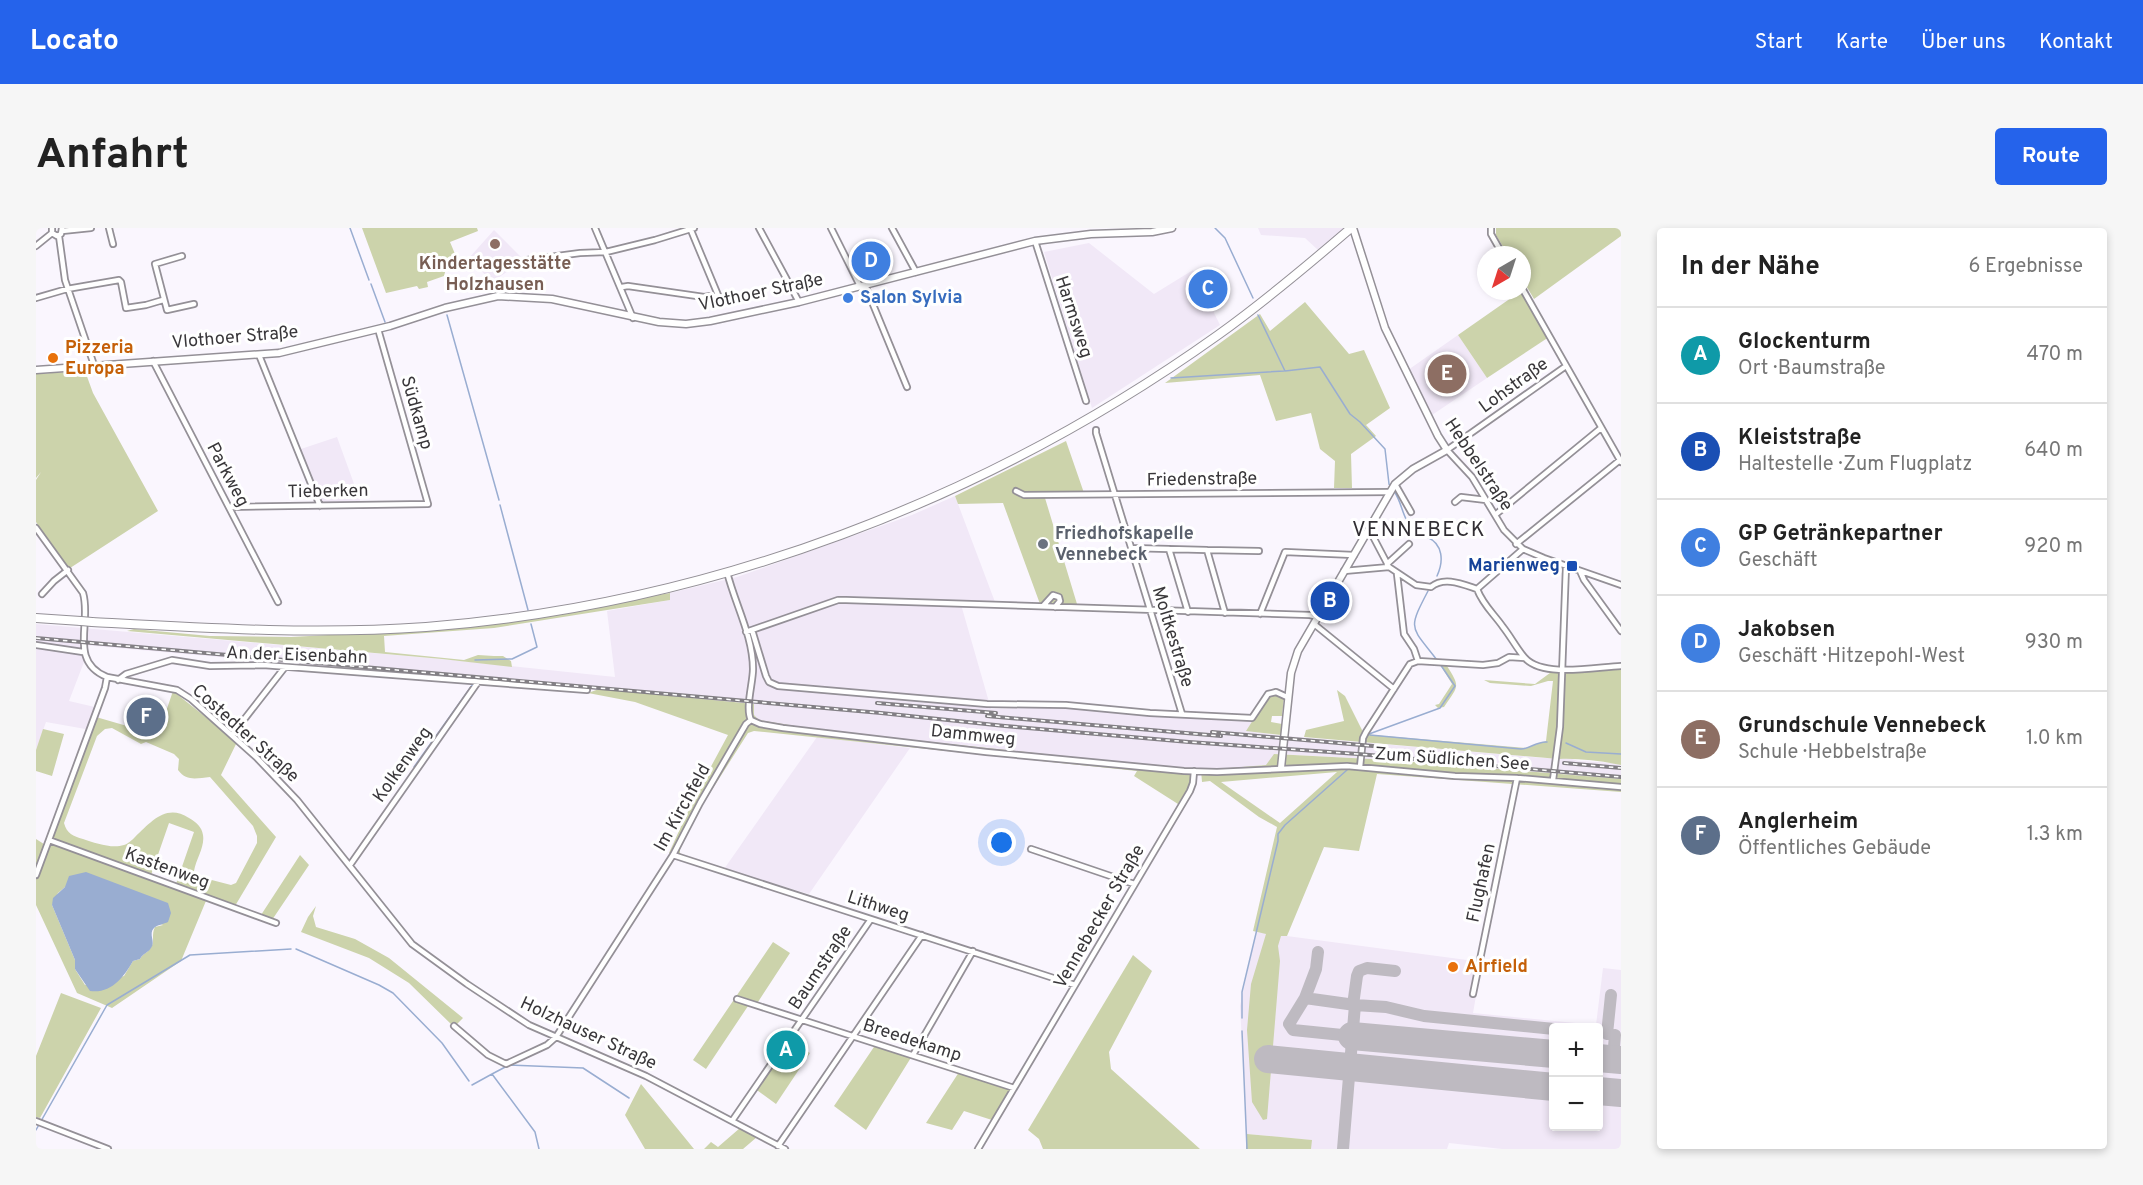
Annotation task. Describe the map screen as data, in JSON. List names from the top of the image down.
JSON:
{
  "streets": {
    "street": [
      "Vlothoer Straße",
      "Harmsweg",
      "Lohstraße",
      "Südkamp",
      "Hebbelstraße",
      "Parkweg",
      "Friedenstraße",
      "Tieberken",
      "Moltkestraße",
      "An der Eisenbahn",
      "Costedter Straße",
      "Dammweg",
      "Zum Südlichen See",
      "Kolkenweg",
      "Im Kirchfeld",
      "Kastenweg",
      "Flughafen",
      "Lithweg",
      "Vennebecker Straße",
      "Baumstraße",
      "Holzhauser Straße",
      "Breedekamp"
    ]
  },
  "crossings": [
    ["Vlothoer Straße", "Harmsweg"],
    ["Vlothoer Straße", "Südkamp"],
    ["Vlothoer Straße", "Parkweg"],
    ["Lohstraße", "Hebbelstraße"],
    ["Südkamp", "Tieberken"],
    ["Parkweg", "Tieberken"],
    ["Friedenstraße", "Moltkestraße"],
    ["An der Eisenbahn", "Costedter Straße"],
    ["An der Eisenbahn", "Kolkenweg"],
    ["Costedter Straße", "Kolkenweg"],
    ["Costedter Straße", "Holzhauser Straße"],
    ["Dammweg", "Im Kirchfeld"],
    ["Dammweg", "Vennebecker Straße"],
    ["Zum Südlichen See", "Flughafen"],
    ["Kolkenweg", "Holzhauser Straße"],
    ["Im Kirchfeld", "Lithweg"],
    ["Im Kirchfeld", "Holzhauser Straße"],
    ["Lithweg", "Vennebecker Straße"],
    ["Lithweg", "Baumstraße"],
    ["Vennebecker Straße", "Breedekamp"],
    ["Baumstraße", "Holzhauser Straße"],
    ["Baumstraße", "Breedekamp"]
  ],
  "districts": ["VENNEBECK"],
  "places": {
    "other": [
      "Kindertagesstätte Holzhausen",
      "Salon Sylvia",
      "Pizzeria Europa",
      "Friedhofskapelle Vennebeck",
      "Airfield"
    ],
    "transit": ["Marienweg"]
  },
  "north": "bottom left",
  "page": {
    "header": "Locato",
    "nav": [
      "Start",
      "Karte",
      "Über uns",
      "Kontakt"
    ],
    "buttons": "Route",
    "title": "Anfahrt",
    "heading": ["In der Nähe", "6 Ergebnisse"],
    "pins": [
      "D",
      "C",
      "E",
      "B",
      "F",
      "A"
    ],
    "list": [
      {
        "mark": "A",
        "name": "Glockenturm",
        "note": "Ort · Baumstraße",
        "value": "470 m"
      },
      {
        "mark": "B",
        "name": "Kleiststraße",
        "note": "Haltestelle · Zum Flugplatz",
        "value": "640 m"
      },
      {
        "mark": "C",
        "name": "GP Getränkepartner",
        "note": "Geschäft",
        "value": "920 m"
      },
      {
        "mark": "D",
        "name": "Jakobsen",
        "note": "Geschäft · Hitzepohl-West",
        "value": "930 m"
      },
      {
        "mark": "E",
        "name": "Grundschule Vennebeck",
        "note": "Schule · Hebbelstraße",
        "value": "1.0 km"
      },
      {
        "mark": "F",
        "name": "Anglerheim",
        "note": "Öffentliches Gebäude",
        "value": "1.3 km"
      }
    ],
    "map_buttons": ["+", "−"]
  }
}
